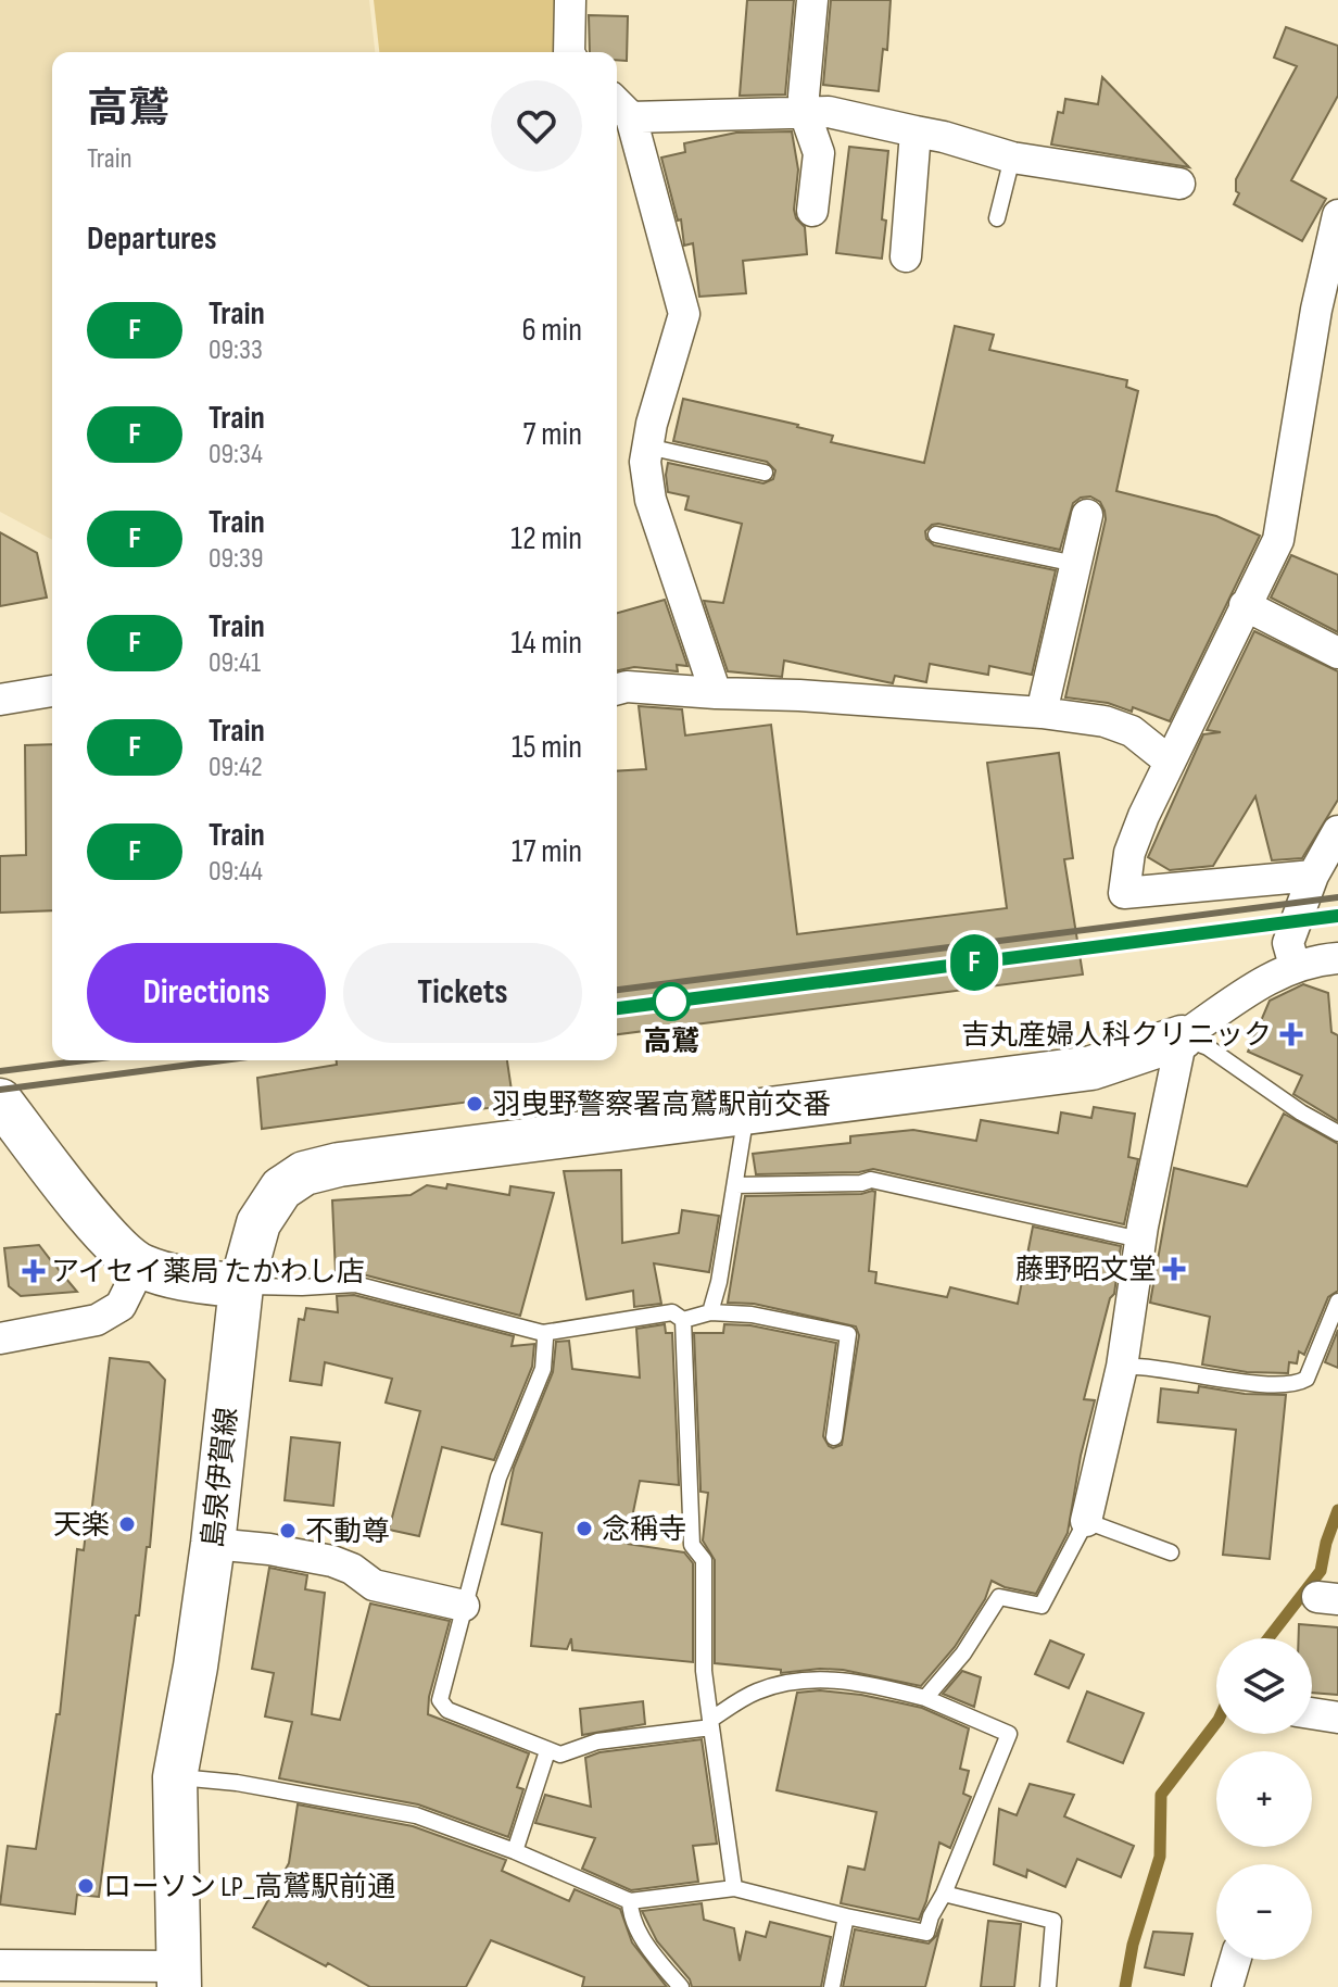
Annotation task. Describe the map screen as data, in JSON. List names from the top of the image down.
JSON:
{
  "streets": {
    "main road": ["島泉伊賀線"]
  },
  "places": {
    "other": [
      "高鷲",
      "羽曳野警察署高鷲駅前交番",
      "天楽",
      "念稱寺",
      "不動尊",
      "ローソン LP_高鷲駅前通"
    ],
    "health": ["吉丸産婦人科クリニック", "藤野昭文堂", "アイセイ薬局 たかわし店"]
  },
  "page": {
    "on_map": "F",
    "heading": [
      ["高鷲", "Train"],
      "Departures"
    ],
    "list": [
      {
        "mark": "F",
        "name": "Train",
        "note": "09:33",
        "value": "6 min"
      },
      {
        "mark": "F",
        "name": "Train",
        "note": "09:34",
        "value": "7 min"
      },
      {
        "mark": "F",
        "name": "Train",
        "note": "09:39",
        "value": "12 min"
      },
      {
        "mark": "F",
        "name": "Train",
        "note": "09:41",
        "value": "14 min"
      },
      {
        "mark": "F",
        "name": "Train",
        "note": "09:42",
        "value": "15 min"
      },
      {
        "mark": "F",
        "name": "Train",
        "note": "09:44",
        "value": "17 min"
      }
    ],
    "buttons": ["Directions", "Tickets"],
    "map_buttons": ["+", "−"]
  }
}
